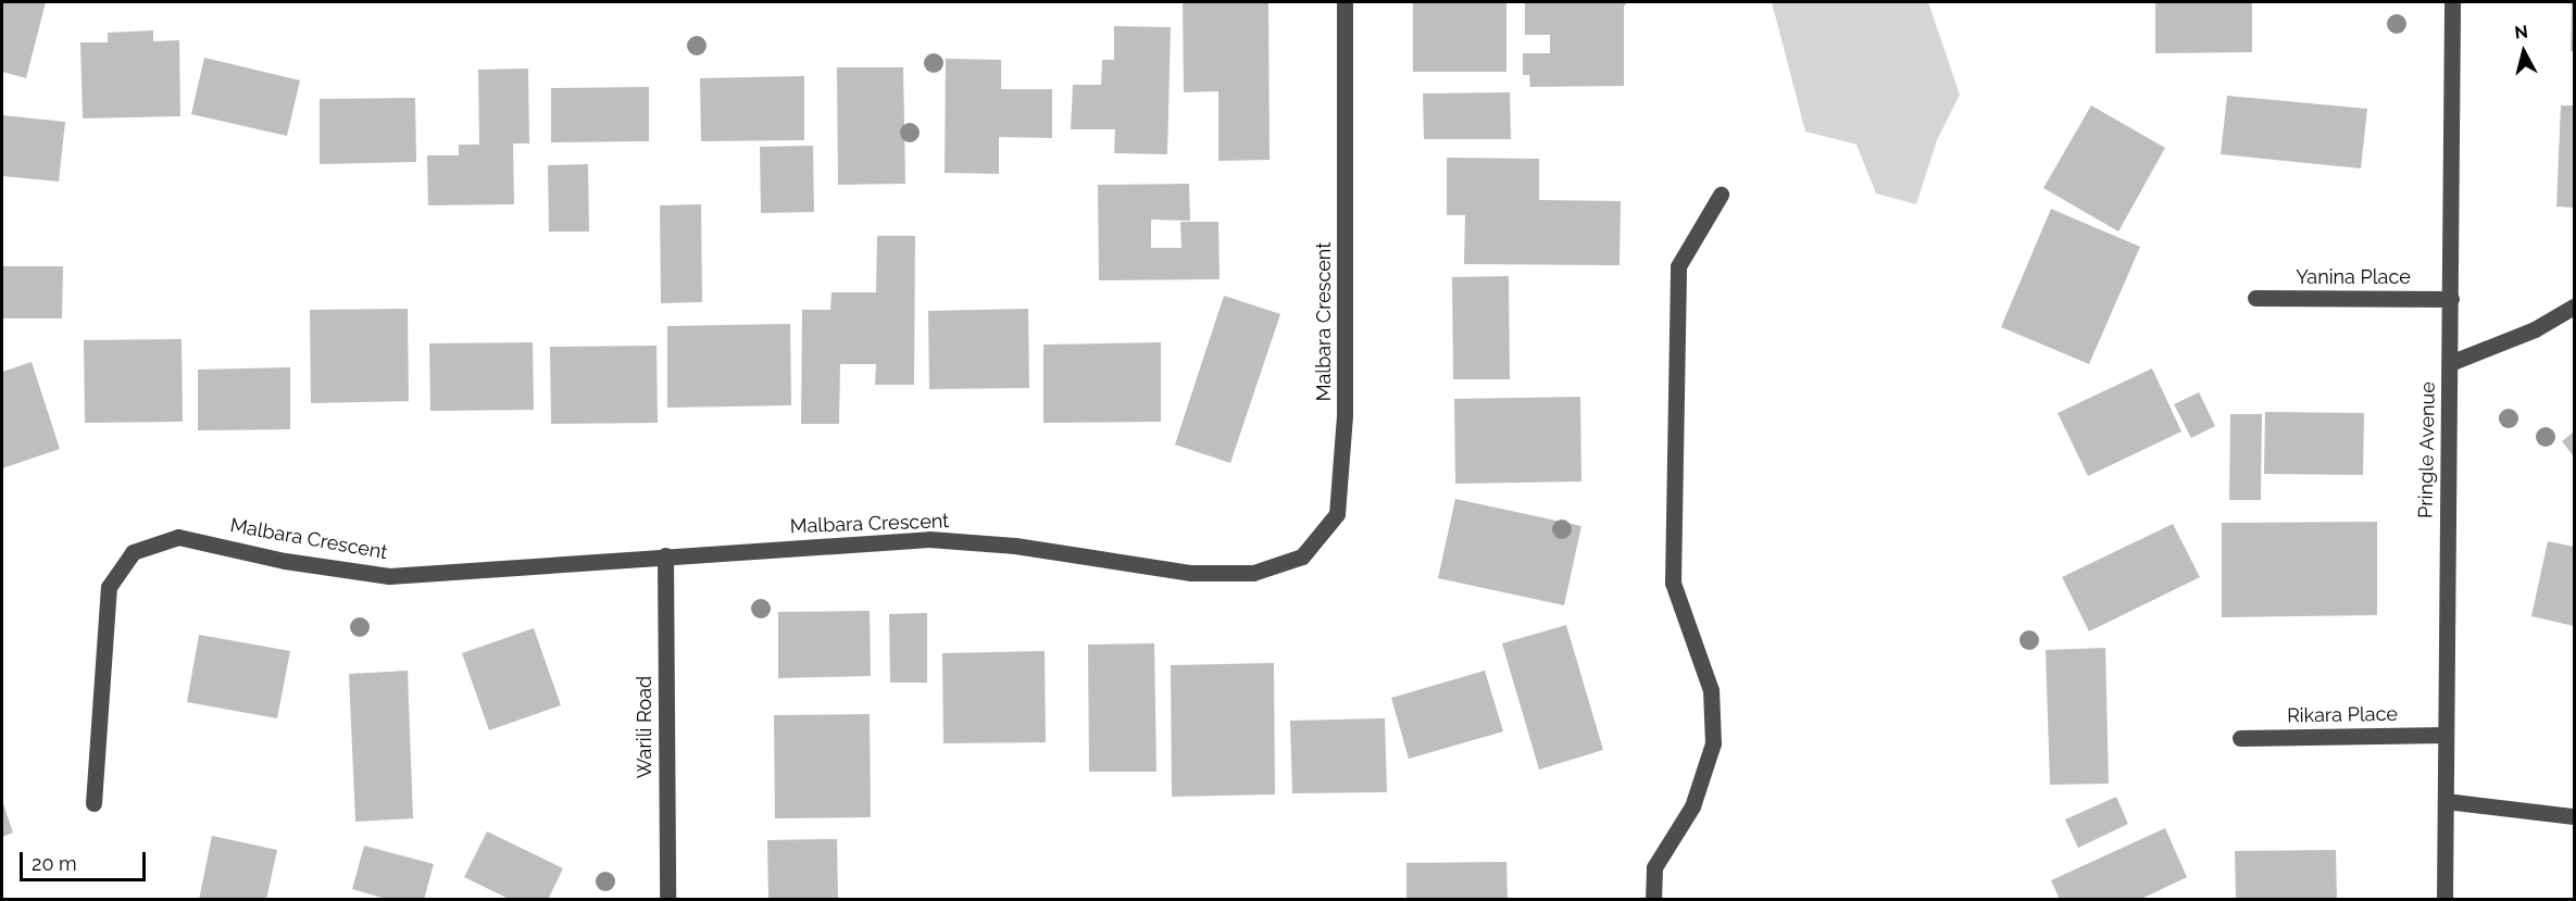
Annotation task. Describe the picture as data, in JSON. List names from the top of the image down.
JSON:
{
  "streets": {
    "street": [
      "Yanina Place",
      "Malbara Crescent",
      "Pringle Avenue",
      "Rikara Place",
      "Warili Road"
    ]
  },
  "crossings": [
    ["Yanina Place", "Pringle Avenue"],
    ["Malbara Crescent", "Warili Road"],
    ["Pringle Avenue", "Rikara Place"]
  ],
  "scale_bar": "20 m",
  "north": "top"
}
